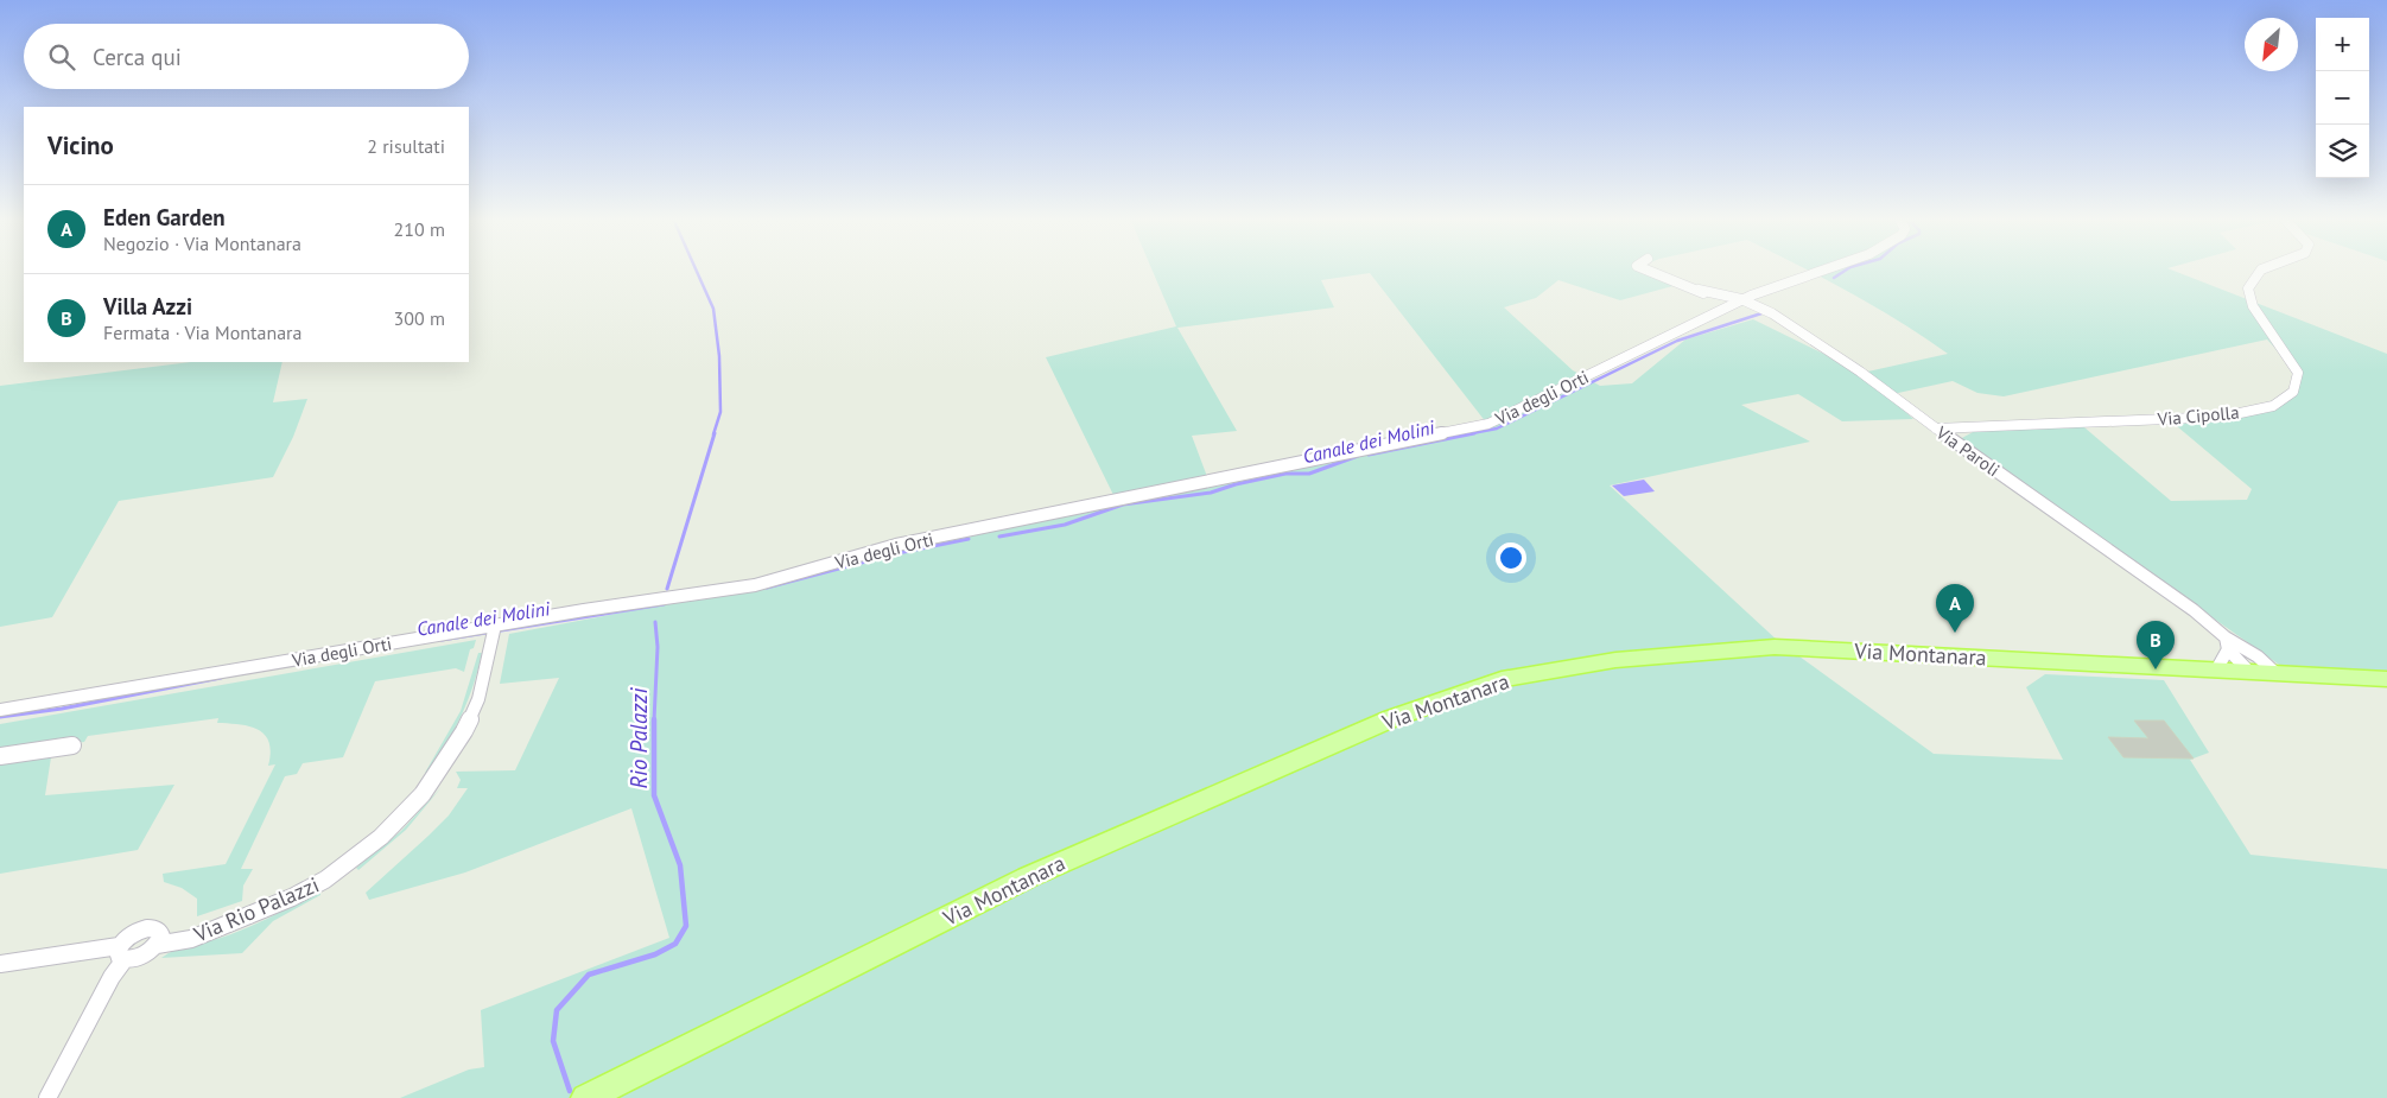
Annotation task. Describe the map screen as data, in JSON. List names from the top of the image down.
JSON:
{
  "streets": {
    "main road": ["Via Montanara"],
    "street": [
      "Via degli Orti",
      "Via Cipolla",
      "Via Paroli",
      "Via Rio Palazzi"
    ]
  },
  "crossings": [
    ["Via degli Orti", "Via Paroli"],
    ["Via degli Orti", "Via Rio Palazzi"],
    ["Via Cipolla", "Via Paroli"],
    ["Via Paroli", "Via Montanara"]
  ],
  "water": ["Canale dei Molini", "Rio Palazzi"],
  "north": "bottom left",
  "page": {
    "map_buttons": ["+", "−"],
    "search": "Cerca qui",
    "heading": ["Vicino", "2 risultati"],
    "list": [
      {
        "mark": "A",
        "name": "Eden Garden",
        "note": "Negozio · Via Montanara",
        "value": "210 m"
      },
      {
        "mark": "B",
        "name": "Villa Azzi",
        "note": "Fermata · Via Montanara",
        "value": "300 m"
      }
    ],
    "pins": ["A", "B"]
  }
}
